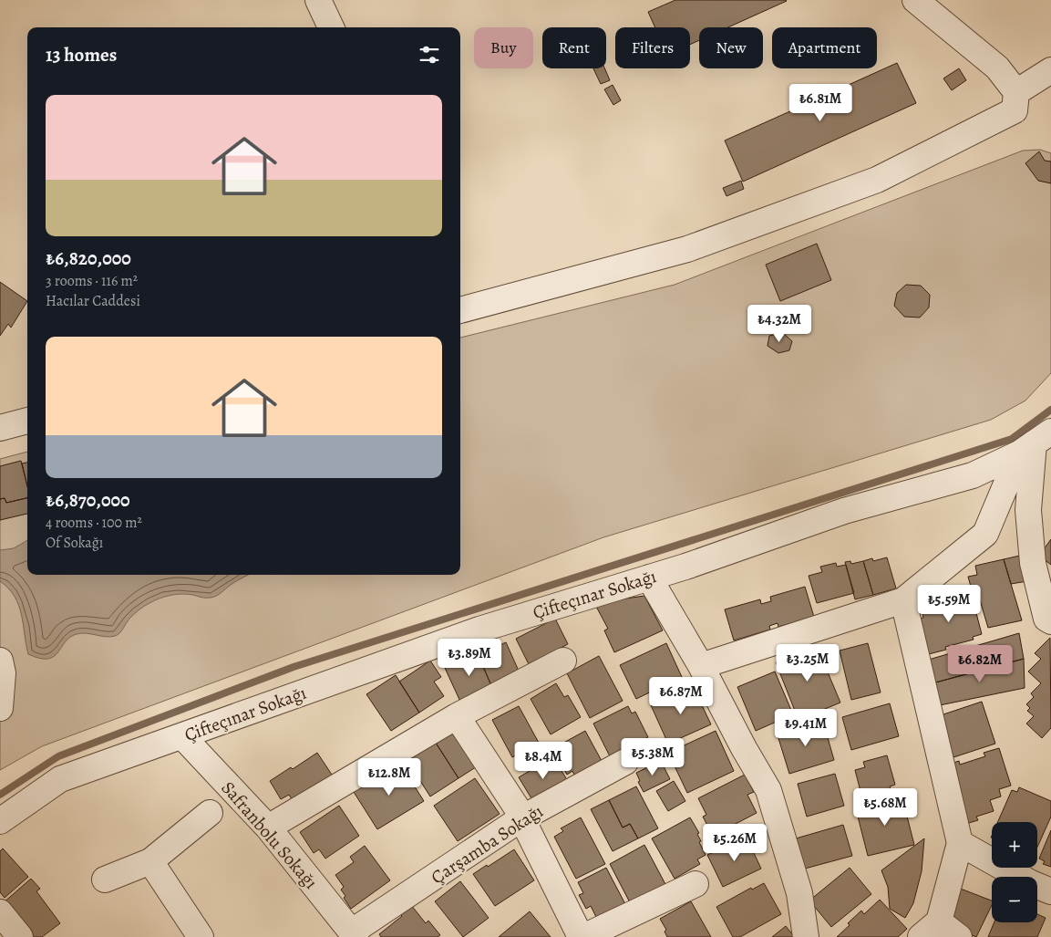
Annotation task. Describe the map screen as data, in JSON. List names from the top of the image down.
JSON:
{
  "streets": {
    "street": ["Çifteçınar Sokağı", "Safranbolu Sokağı", "Çarşamba Sokağı"]
  },
  "crossings": [
    ["Çifteçınar Sokağı", "Safranbolu Sokağı"],
    ["Safranbolu Sokağı", "Çarşamba Sokağı"]
  ],
  "page": {
    "chip": [
      "Buy",
      "Rent",
      "Filters",
      "New",
      "Apartment"
    ],
    "heading": "13 homes",
    "list": [
      {
        "name": "₺6,820,000",
        "note": "3 rooms · 116 m² · Hacılar Caddesi"
      },
      {
        "name": "₺6,870,000",
        "note": "4 rooms · 100 m² · Of Sokağı"
      }
    ],
    "price": [
      "₺6.81M",
      "₺4.32M",
      "₺5.59M",
      "₺3.89M",
      "₺3.25M",
      "₺6.82M",
      "₺6.87M",
      "₺9.41M",
      "₺5.38M",
      "₺8.4M",
      "₺12.8M",
      "₺5.68M",
      "₺5.26M"
    ],
    "map_buttons": ["+", "−"]
  }
}
